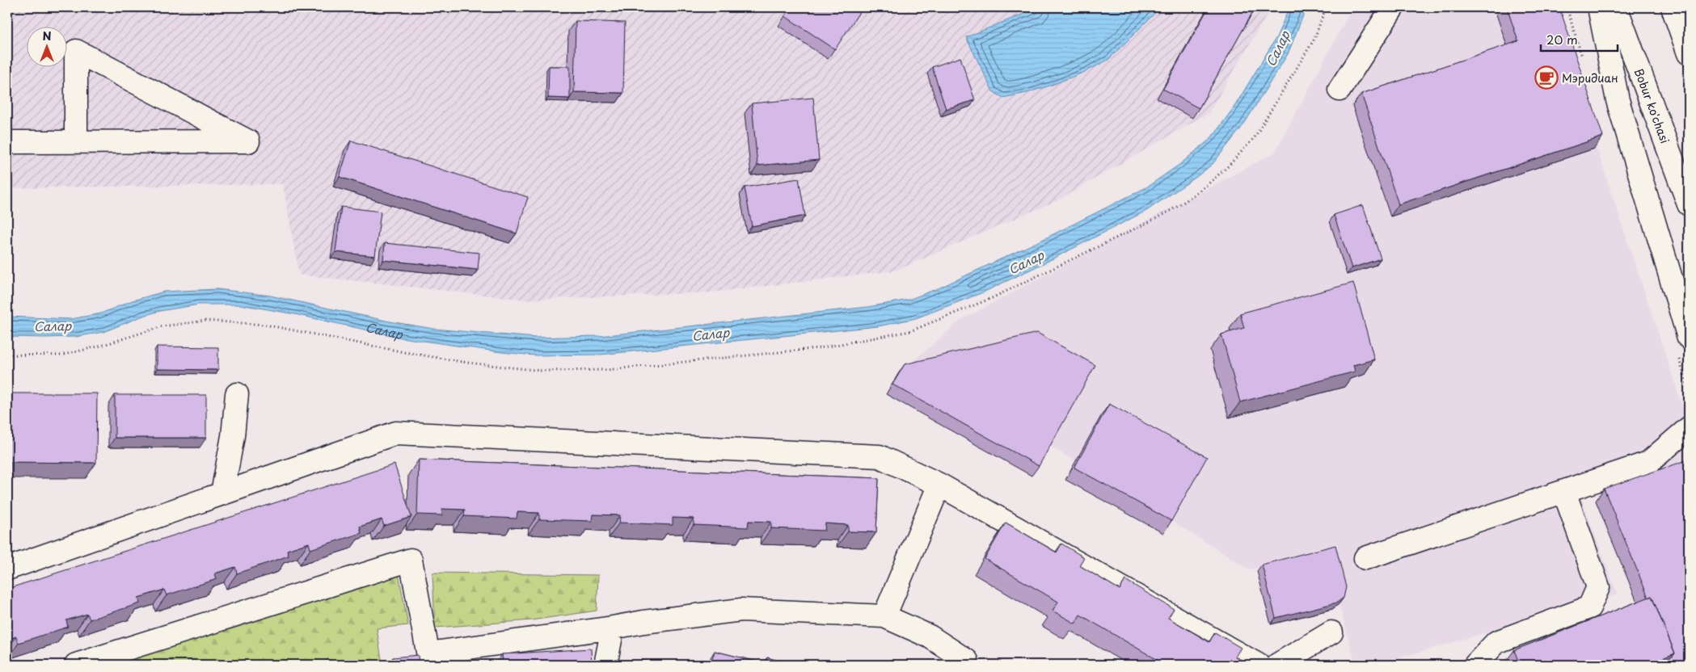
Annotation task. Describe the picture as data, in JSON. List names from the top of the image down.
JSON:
{
  "streets": {
    "main road": ["Bobur ko'chasi"]
  },
  "water": ["Салар"],
  "places": {
    "cafe": ["Мэридиан"]
  },
  "scale_bar": "20 m",
  "north": "top"
}
